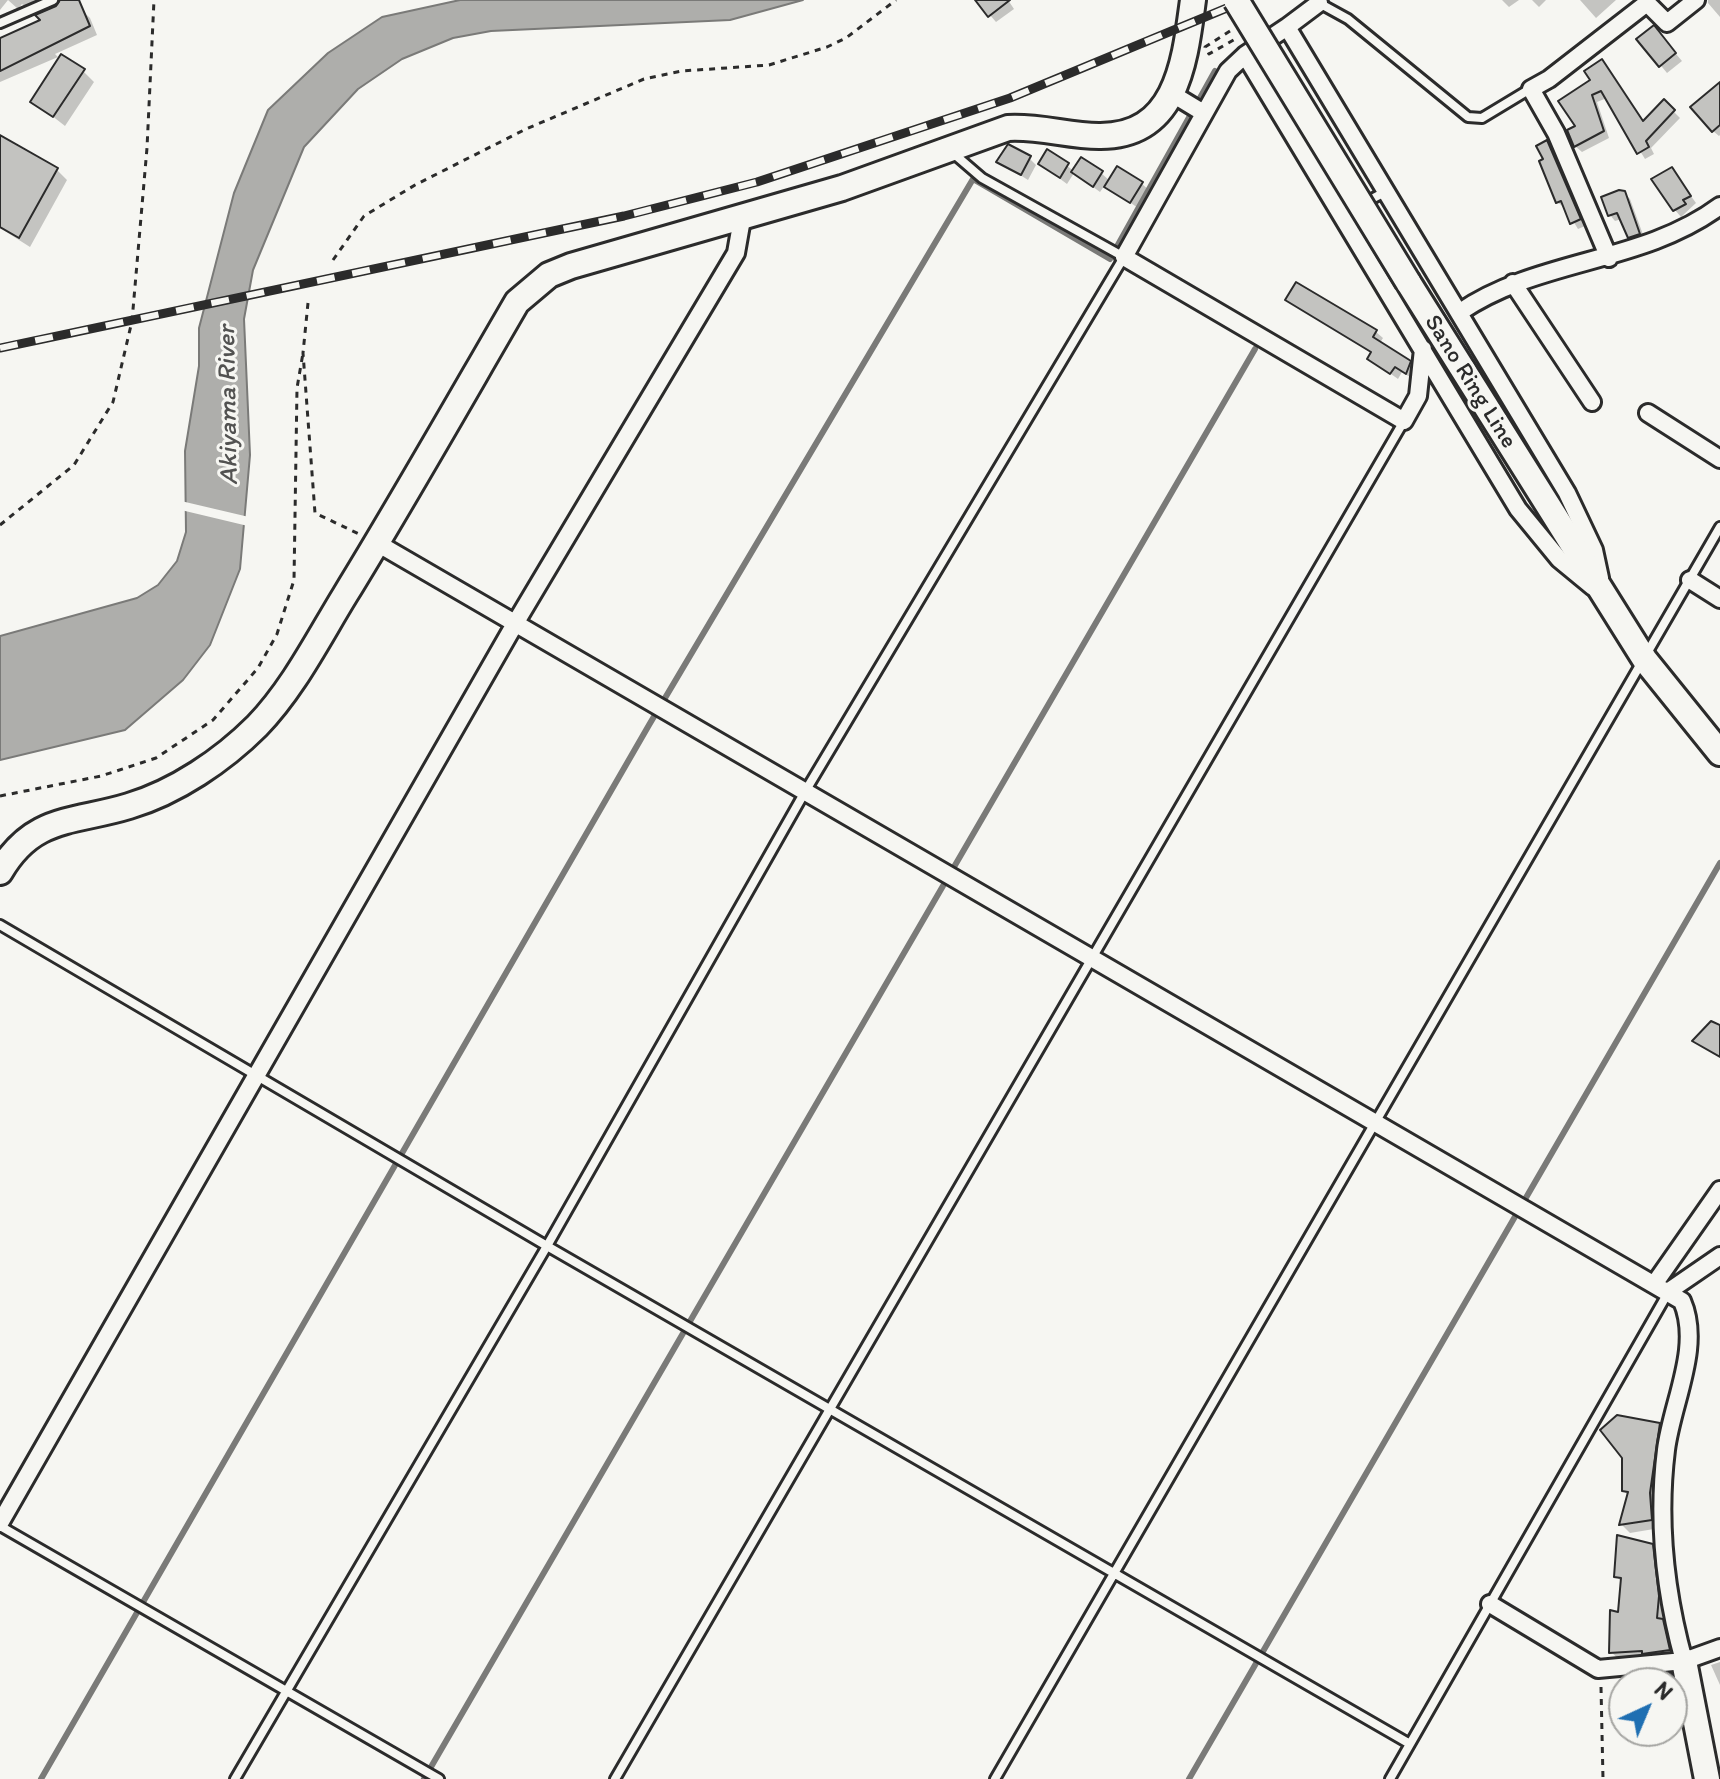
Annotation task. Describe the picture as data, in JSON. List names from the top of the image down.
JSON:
{
  "streets": {
    "street": ["Sano Ring Line"]
  },
  "water": ["Akiyama River"],
  "north": "top right"
}
